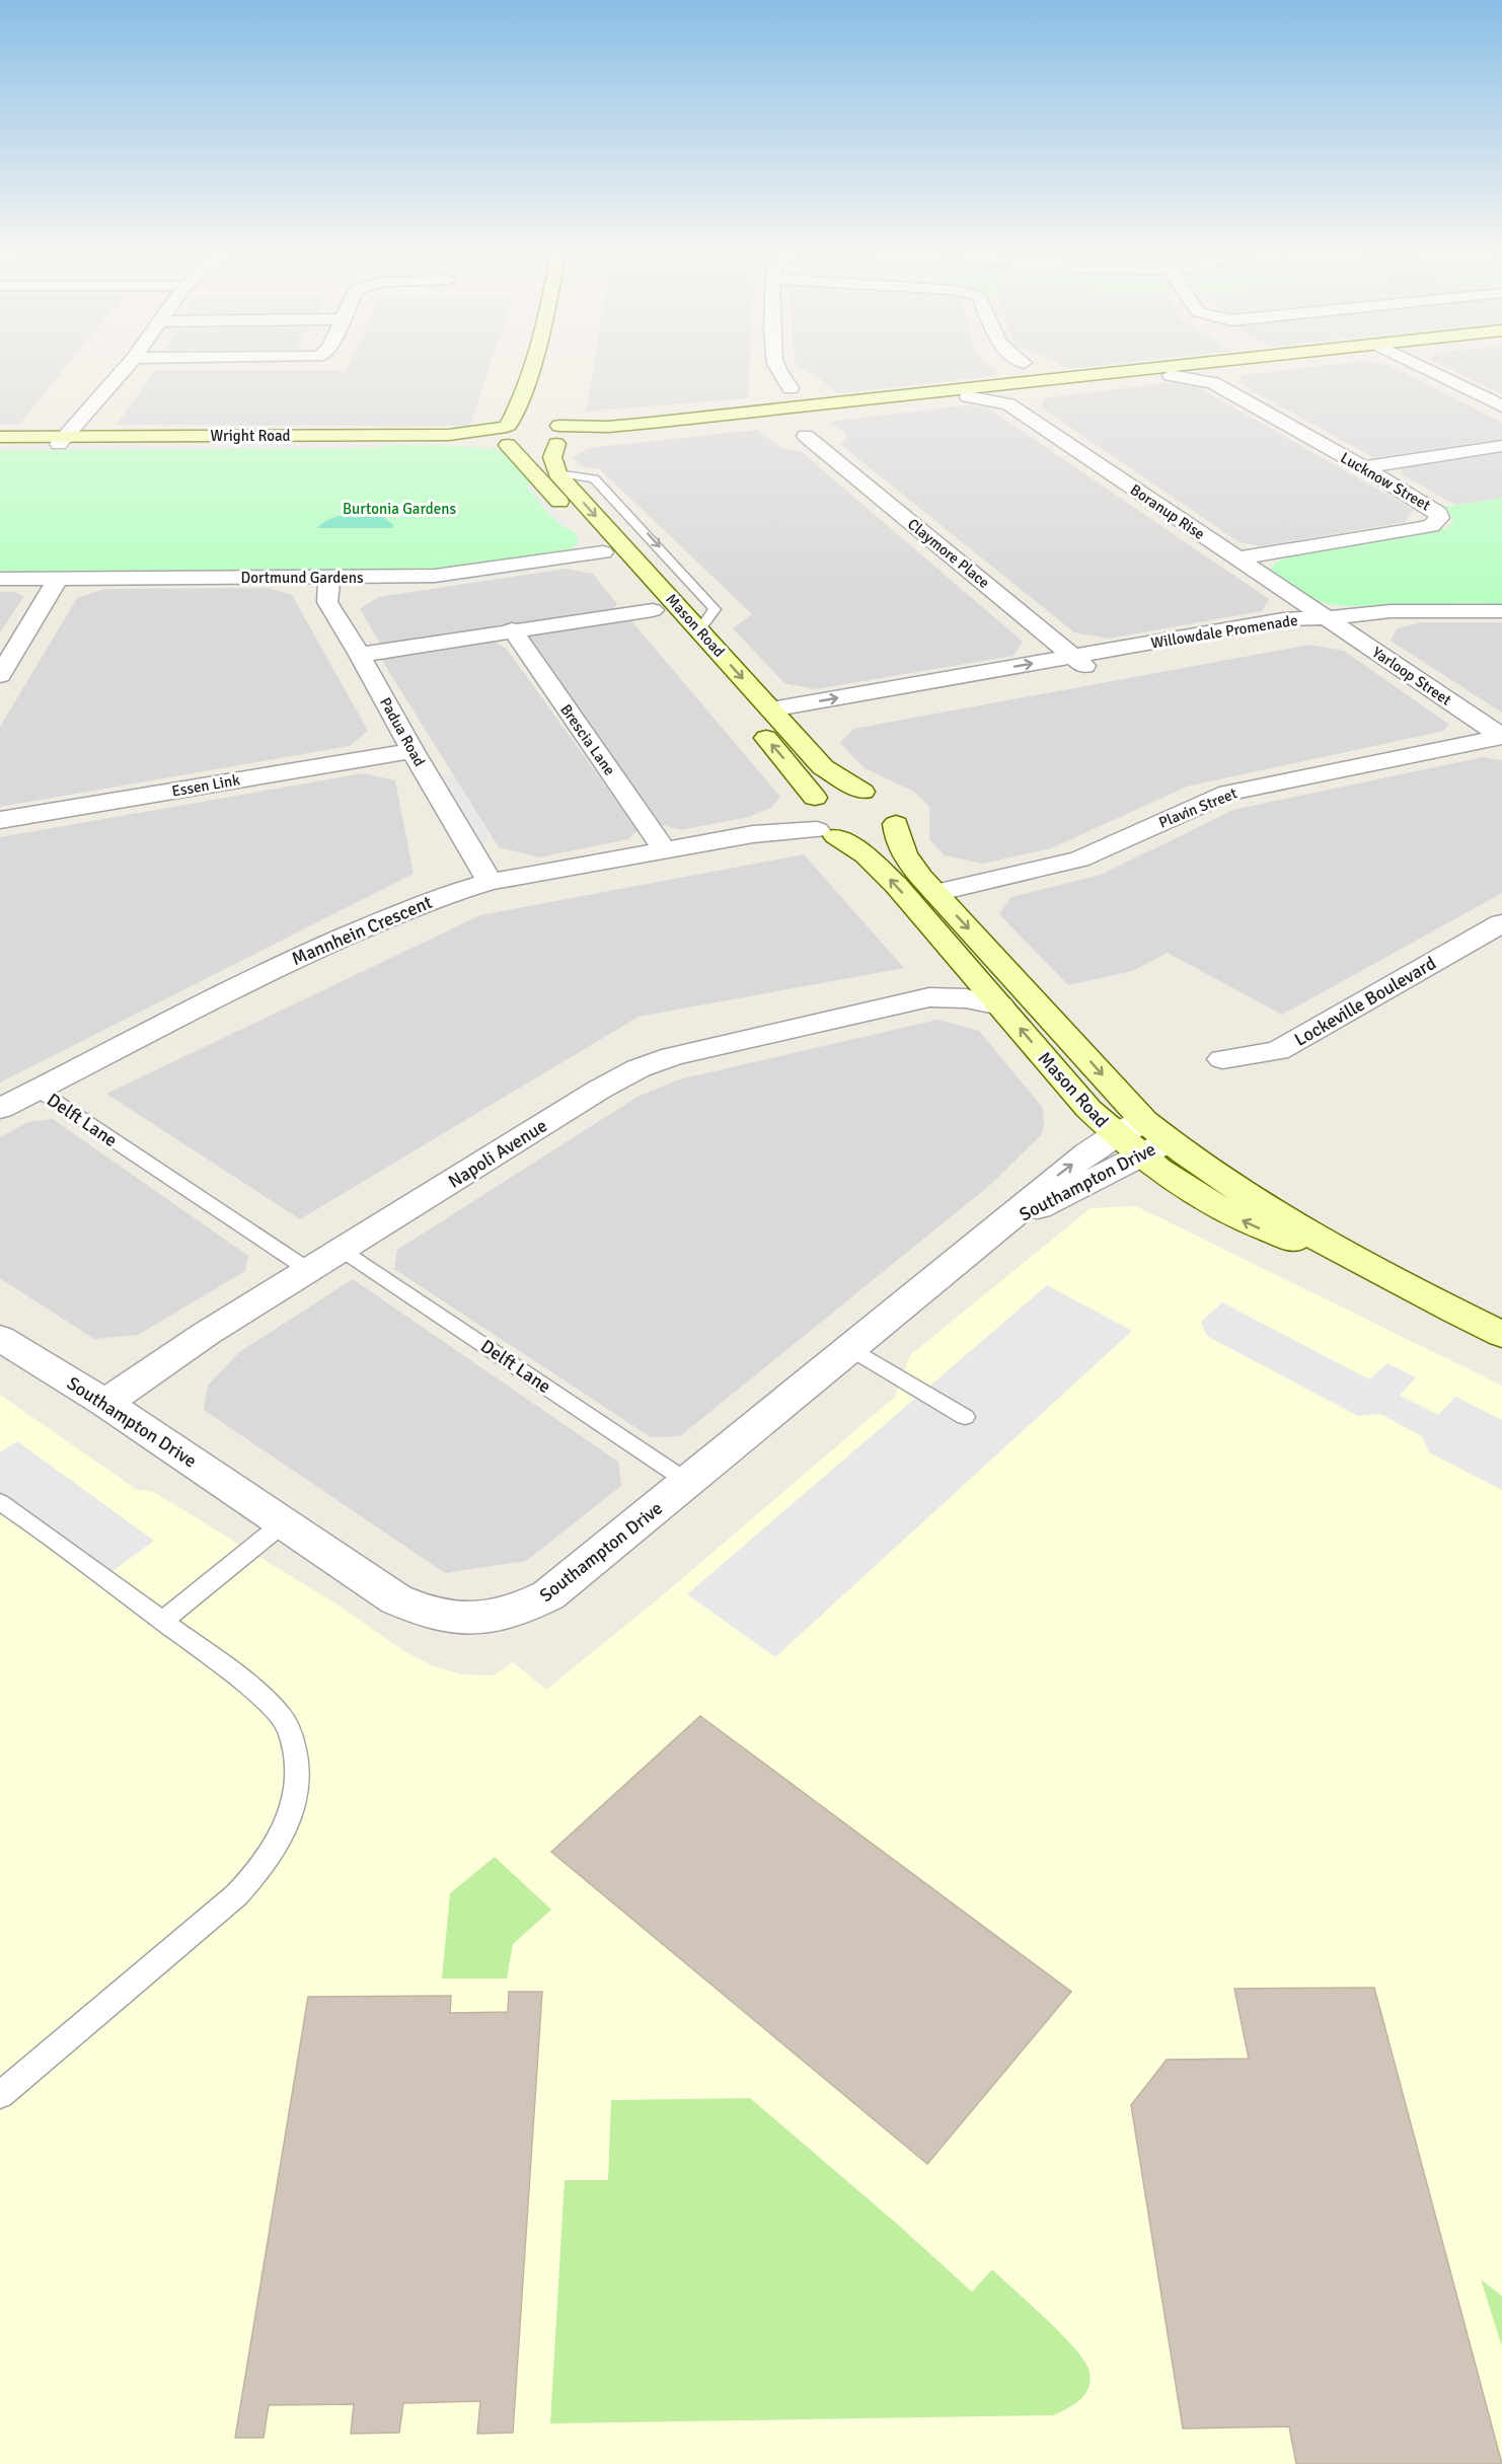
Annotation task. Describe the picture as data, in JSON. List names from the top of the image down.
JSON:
{
  "streets": {
    "street": [
      "Wright Road",
      "Lucknow Street",
      "Boranup Rise",
      "Claymore Place",
      "Dortmund Gardens",
      "Mason Road",
      "Willowdale Promenade",
      "Yarloop Street",
      "Padua Road",
      "Brescia Lane",
      "Essen Link",
      "Plavin Street",
      "Mannhein Crescent",
      "Lockeville Boulevard",
      "Napoli Avenue",
      "Southampton Drive"
    ],
    "lane": ["Delft Lane"]
  },
  "crossings": [
    ["Wright Road", "Mason Road"],
    ["Lucknow Street", "Boranup Rise"],
    ["Boranup Rise", "Mason Road"],
    ["Boranup Rise", "Willowdale Promenade"],
    ["Boranup Rise", "Yarloop Street"],
    ["Claymore Place", "Willowdale Promenade"],
    ["Dortmund Gardens", "Mason Road"],
    ["Dortmund Gardens", "Padua Road"],
    ["Mason Road", "Willowdale Promenade"],
    ["Mason Road", "Plavin Street"],
    ["Mason Road", "Mannhein Crescent"],
    ["Mason Road", "Napoli Avenue"],
    ["Mason Road", "Southampton Drive"],
    ["Willowdale Promenade", "Yarloop Street"],
    ["Yarloop Street", "Plavin Street"],
    ["Padua Road", "Essen Link"],
    ["Padua Road", "Mannhein Crescent"],
    ["Brescia Lane", "Mannhein Crescent"],
    ["Mannhein Crescent", "Delft Lane"],
    ["Delft Lane", "Napoli Avenue"],
    ["Delft Lane", "Southampton Drive"],
    ["Napoli Avenue", "Southampton Drive"]
  ],
  "parks": ["Burtonia Gardens"]
}
